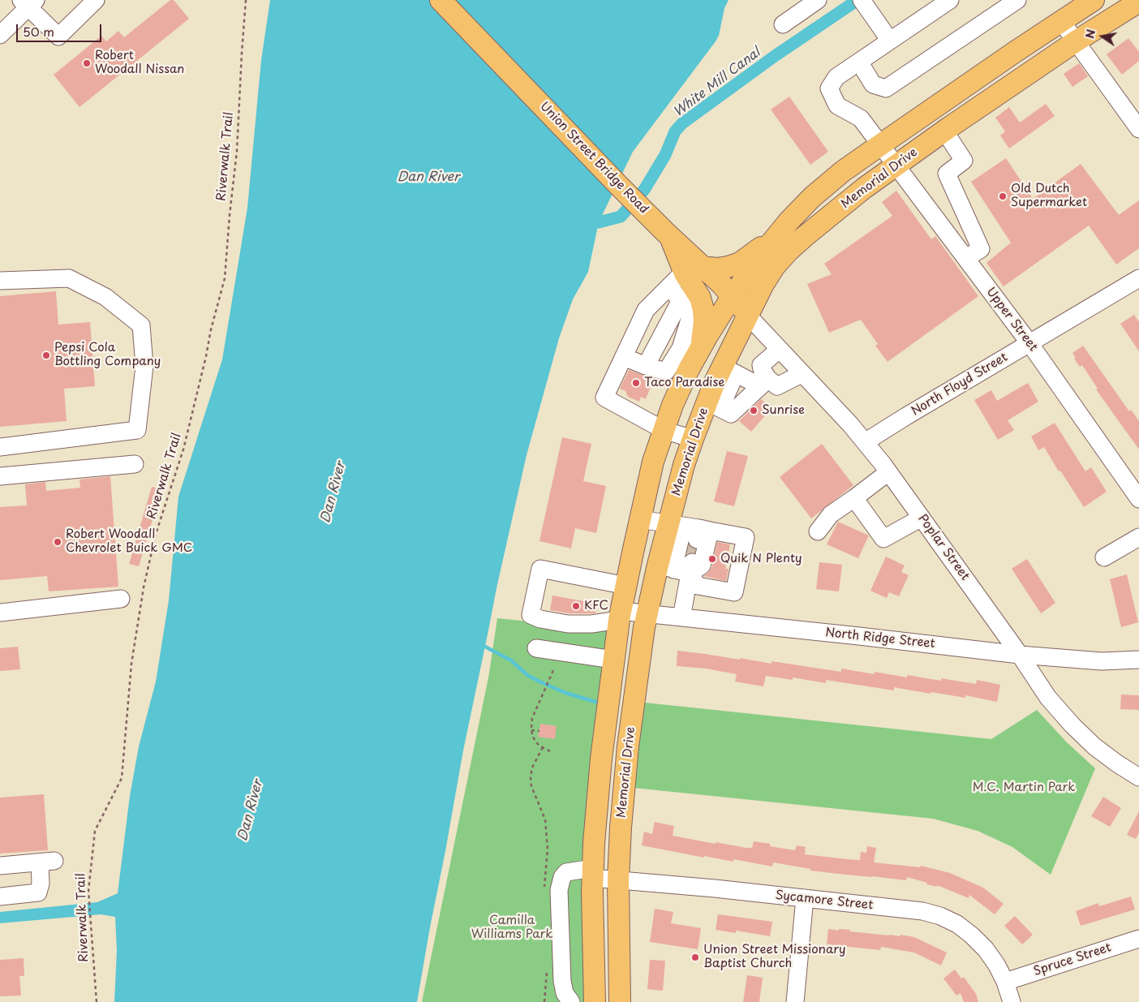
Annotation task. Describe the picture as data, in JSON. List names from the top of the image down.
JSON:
{
  "streets": {
    "main road": ["Union Street Bridge Road", "Memorial Drive"],
    "street": [
      "Upper Street",
      "North Floyd Street",
      "Poplar Street",
      "North Ridge Street",
      "Sycamore Street",
      "Spruce Street"
    ],
    "path": ["Riverwalk Trail"]
  },
  "crossings": [
    ["Union Street Bridge Road", "Memorial Drive"],
    ["Union Street Bridge Road", "Poplar Street"],
    ["Memorial Drive", "Upper Street"],
    ["Memorial Drive", "Poplar Street"],
    ["Memorial Drive", "North Ridge Street"],
    ["Memorial Drive", "Sycamore Street"],
    ["Upper Street", "North Floyd Street"],
    ["North Floyd Street", "Poplar Street"],
    ["Poplar Street", "North Ridge Street"],
    ["Sycamore Street", "Spruce Street"]
  ],
  "water": ["White Mill Canal", "Dan River"],
  "parks": ["M.C. Martin Park", "Camilla Williams Park"],
  "places": [
    "Robert Woodall Nissan",
    "Old Dutch Supermarket",
    "Pepsi Cola Bottling Company",
    "Taco Paradise",
    "Sunrise",
    "Robert Woodall Chevrolet Buick GMC",
    "Quik N Plenty",
    "KFC",
    "Union Street Missionary Baptist Church"
  ],
  "scale_bar": "50 m",
  "north": "left"
}
